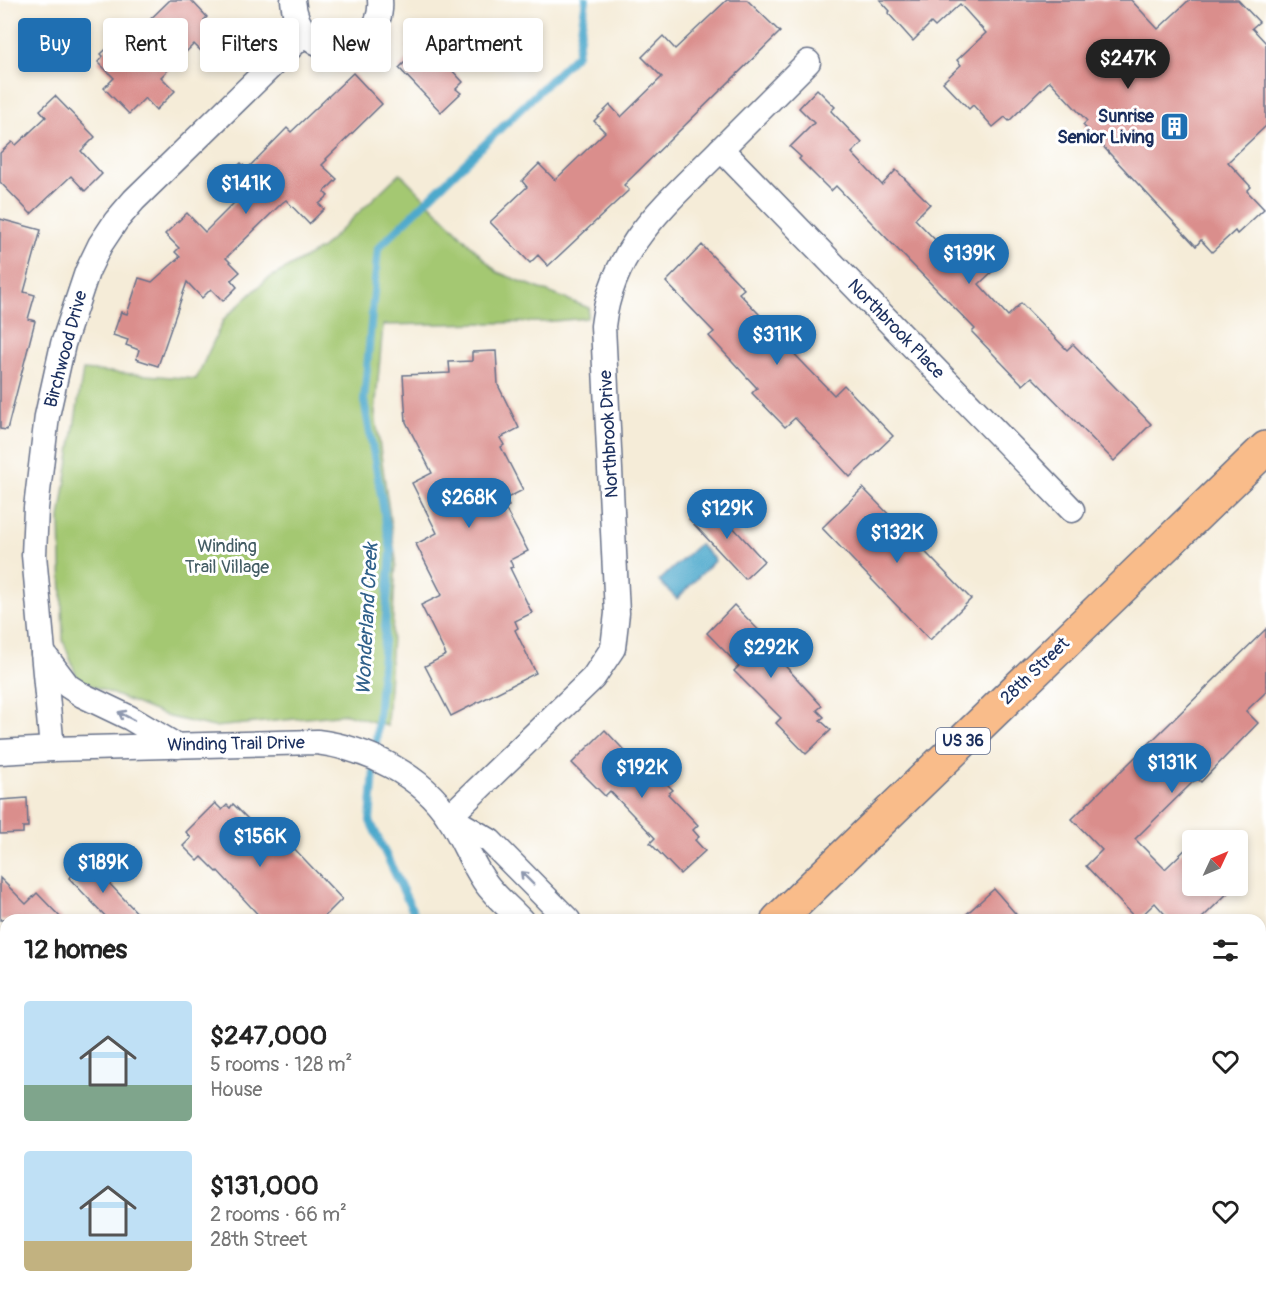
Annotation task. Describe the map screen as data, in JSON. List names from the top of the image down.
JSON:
{
  "streets": {
    "highway": ["28th Street", "US 36"],
    "street": [
      "Northbrook Place",
      "Birchwood Drive",
      "Northbrook Drive",
      "Winding Trail Drive"
    ]
  },
  "crossings": [
    ["Northbrook Place", "Northbrook Drive"],
    ["Birchwood Drive", "Winding Trail Drive"],
    ["Northbrook Drive", "Winding Trail Drive"]
  ],
  "water": ["Wonderland Creek"],
  "parks": ["Winding Trail Village"],
  "places": {
    "building": ["Sunrise Senior Living"]
  },
  "north": "top right",
  "page": {
    "chip": [
      "Buy",
      "Rent",
      "Filters",
      "New",
      "Apartment"
    ],
    "price": [
      "$247K",
      "$141K",
      "$139K",
      "$311K",
      "$268K",
      "$129K",
      "$132K",
      "$292K",
      "$131K",
      "$192K",
      "$156K",
      "$189K"
    ],
    "heading": "12 homes",
    "list": [
      {
        "name": "$247,000",
        "note": "5 rooms · 128 m² · House"
      },
      {
        "name": "$131,000",
        "note": "2 rooms · 66 m² · 28th Street"
      }
    ]
  }
}
